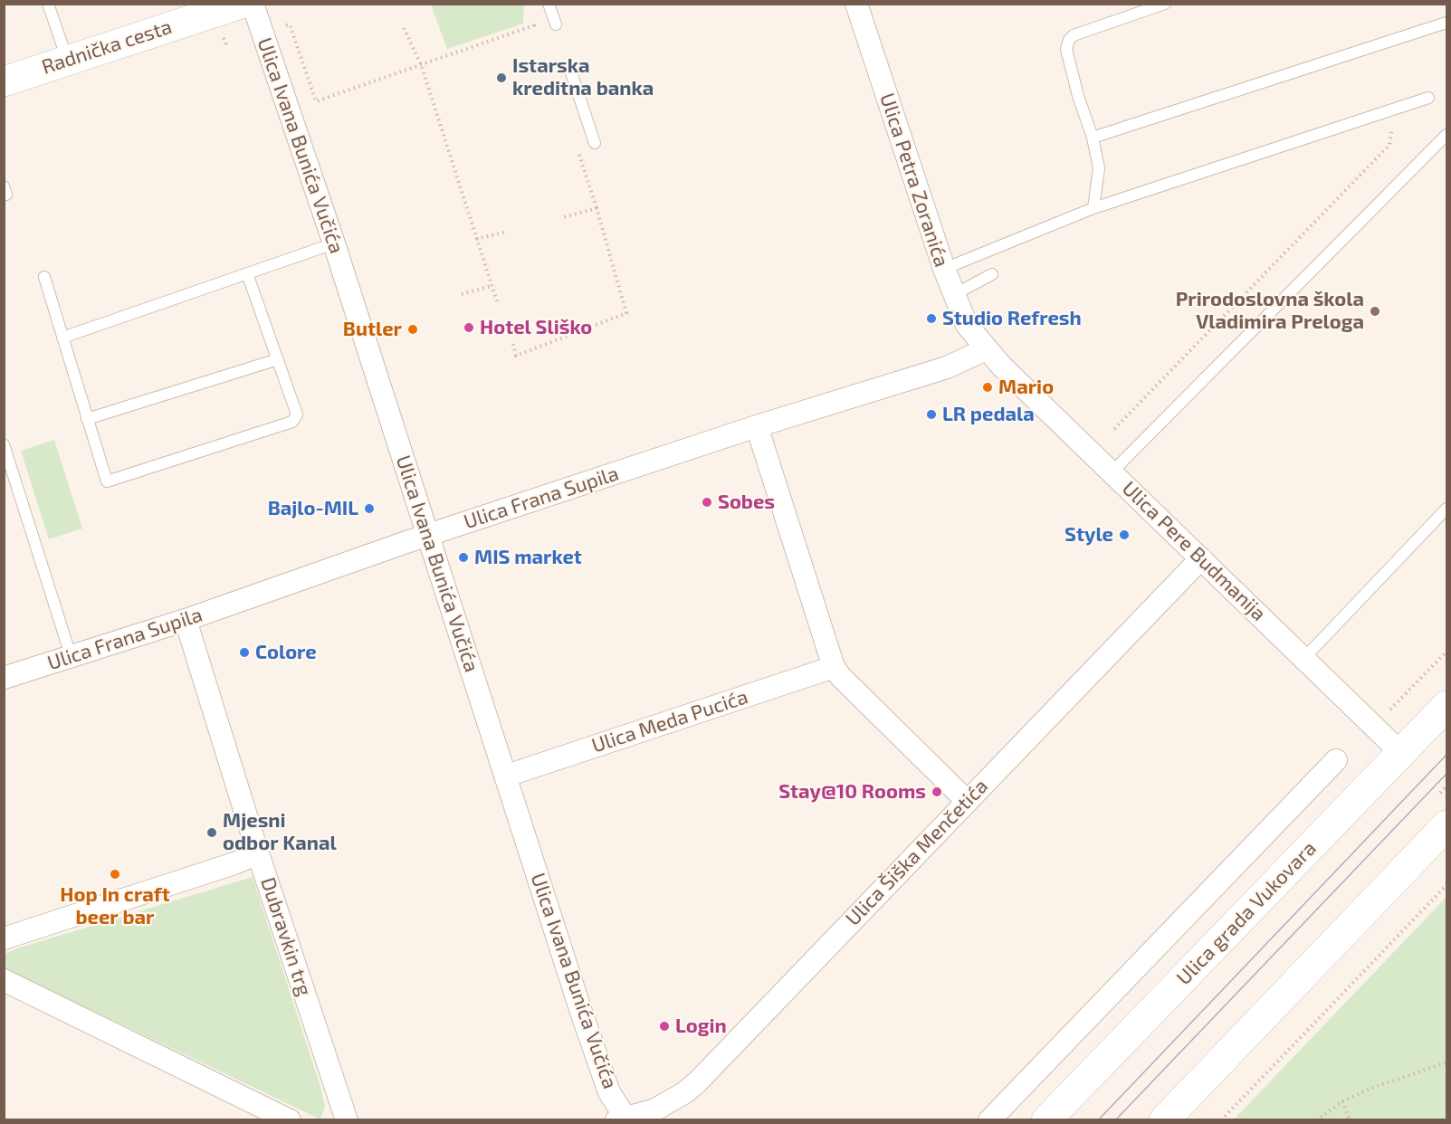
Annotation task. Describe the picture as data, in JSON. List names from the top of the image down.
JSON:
{
  "streets": {
    "main road": ["Radnička cesta", "Ulica grada Vukovara"],
    "street": [
      "Ulica Ivana Bunića Vučića",
      "Ulica Petra Zoranića",
      "Ulica Frana Supila",
      "Ulica Pere Budmanija",
      "Ulica Meda Pucića",
      "Ulica Šiška Menčetića",
      "Dubravkin trg"
    ]
  },
  "crossings": [
    ["Ulica Ivana Bunića Vučića", "Ulica Frana Supila"],
    ["Ulica Ivana Bunića Vučića", "Ulica Meda Pucića"],
    ["Ulica Ivana Bunića Vučića", "Ulica Šiška Menčetića"],
    ["Ulica Petra Zoranića", "Ulica Frana Supila"],
    ["Ulica Petra Zoranića", "Ulica Pere Budmanija"],
    ["Ulica Frana Supila", "Ulica Pere Budmanija"],
    ["Ulica Pere Budmanija", "Ulica Šiška Menčetića"],
    ["Ulica Pere Budmanija", "Ulica grada Vukovara"]
  ],
  "places": [
    "Istarska kreditna banka",
    "Prirodoslovna škola Vladimira Preloga",
    "Studio Refresh",
    "Hotel Sliško",
    "Butler",
    "Mario",
    "LR pedala",
    "Sobes",
    "Bajlo-MIL",
    "Style",
    "MIS market",
    "Colore",
    "Stay@10 Rooms",
    "Mjesni odbor Kanal",
    "Hop In craft beer bar",
    "Login"
  ]
}
